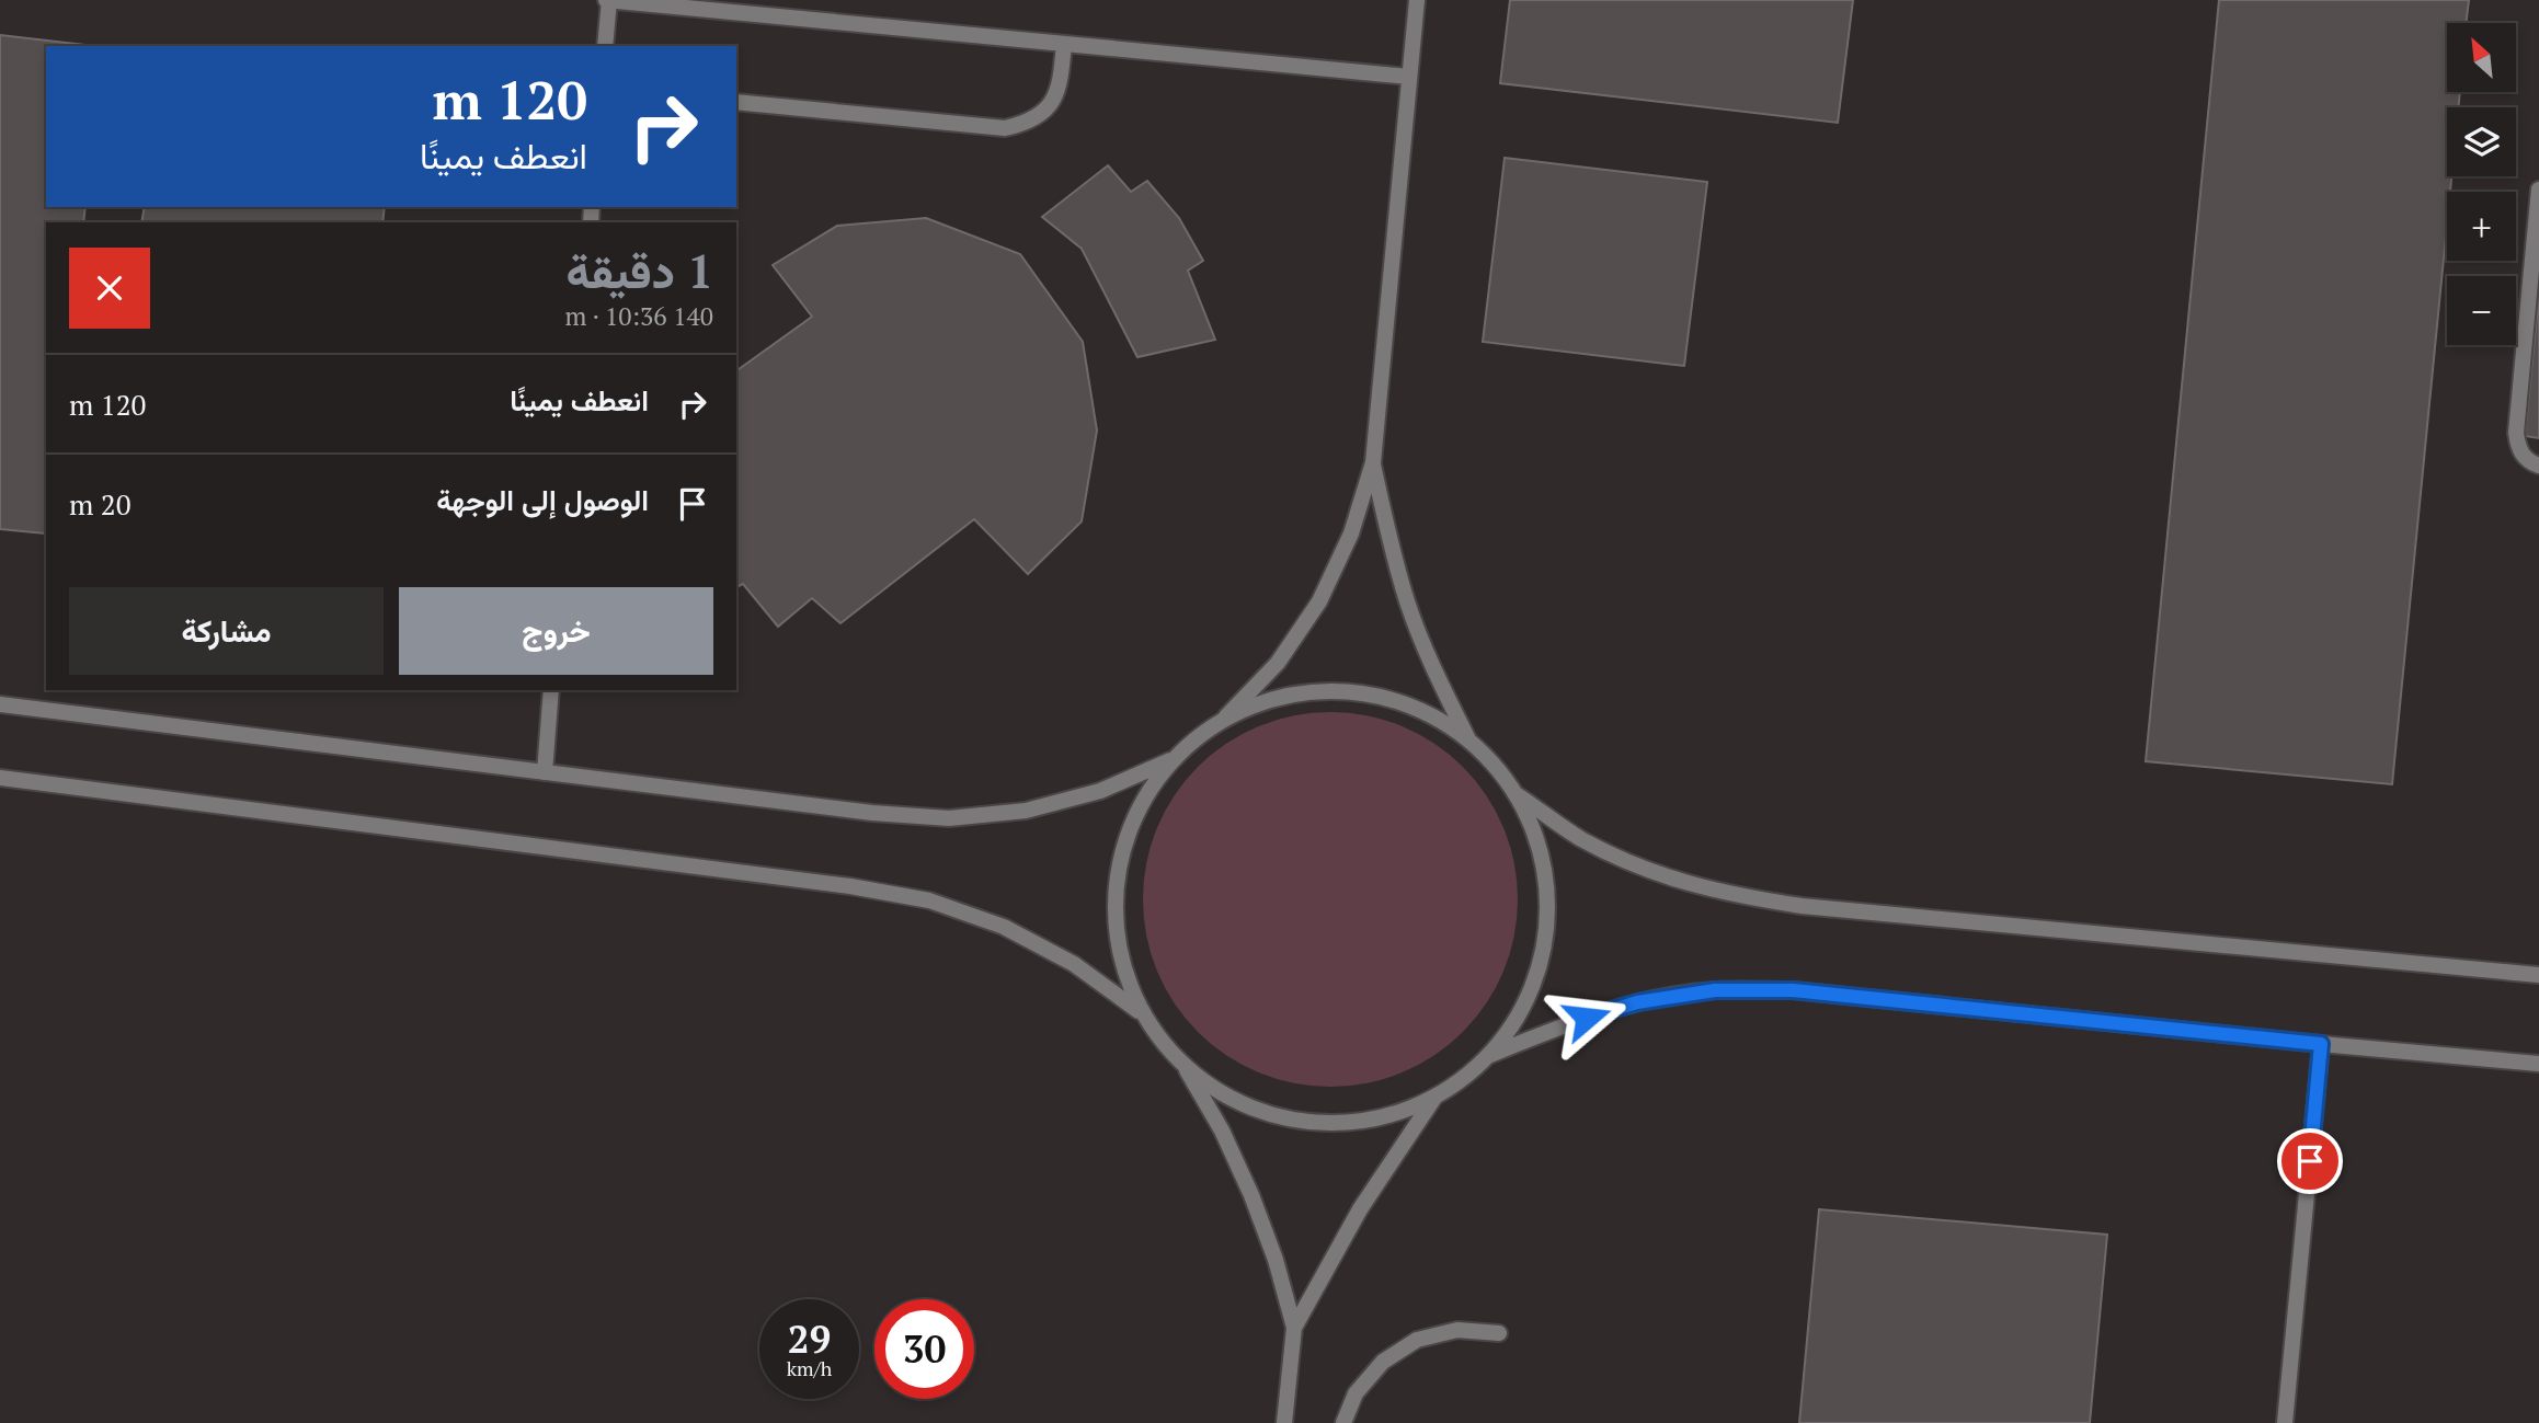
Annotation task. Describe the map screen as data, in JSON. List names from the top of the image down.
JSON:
{
  "north": "top left",
  "page": {
    "map_buttons": ["+", "−"],
    "turn": ["120 m", "انعطف يمينًا"],
    "heading": ["1 دقيقة", "140 m · 10:36"],
    "list": [
      {
        "name": "انعطف يمينًا",
        "value": "120 m"
      },
      {
        "name": "الوصول إلى الوجهة",
        "value": "20 m"
      }
    ],
    "buttons": ["خروج", "مشاركة"],
    "speed": "29 km/h",
    "limit": "30"
  }
}
